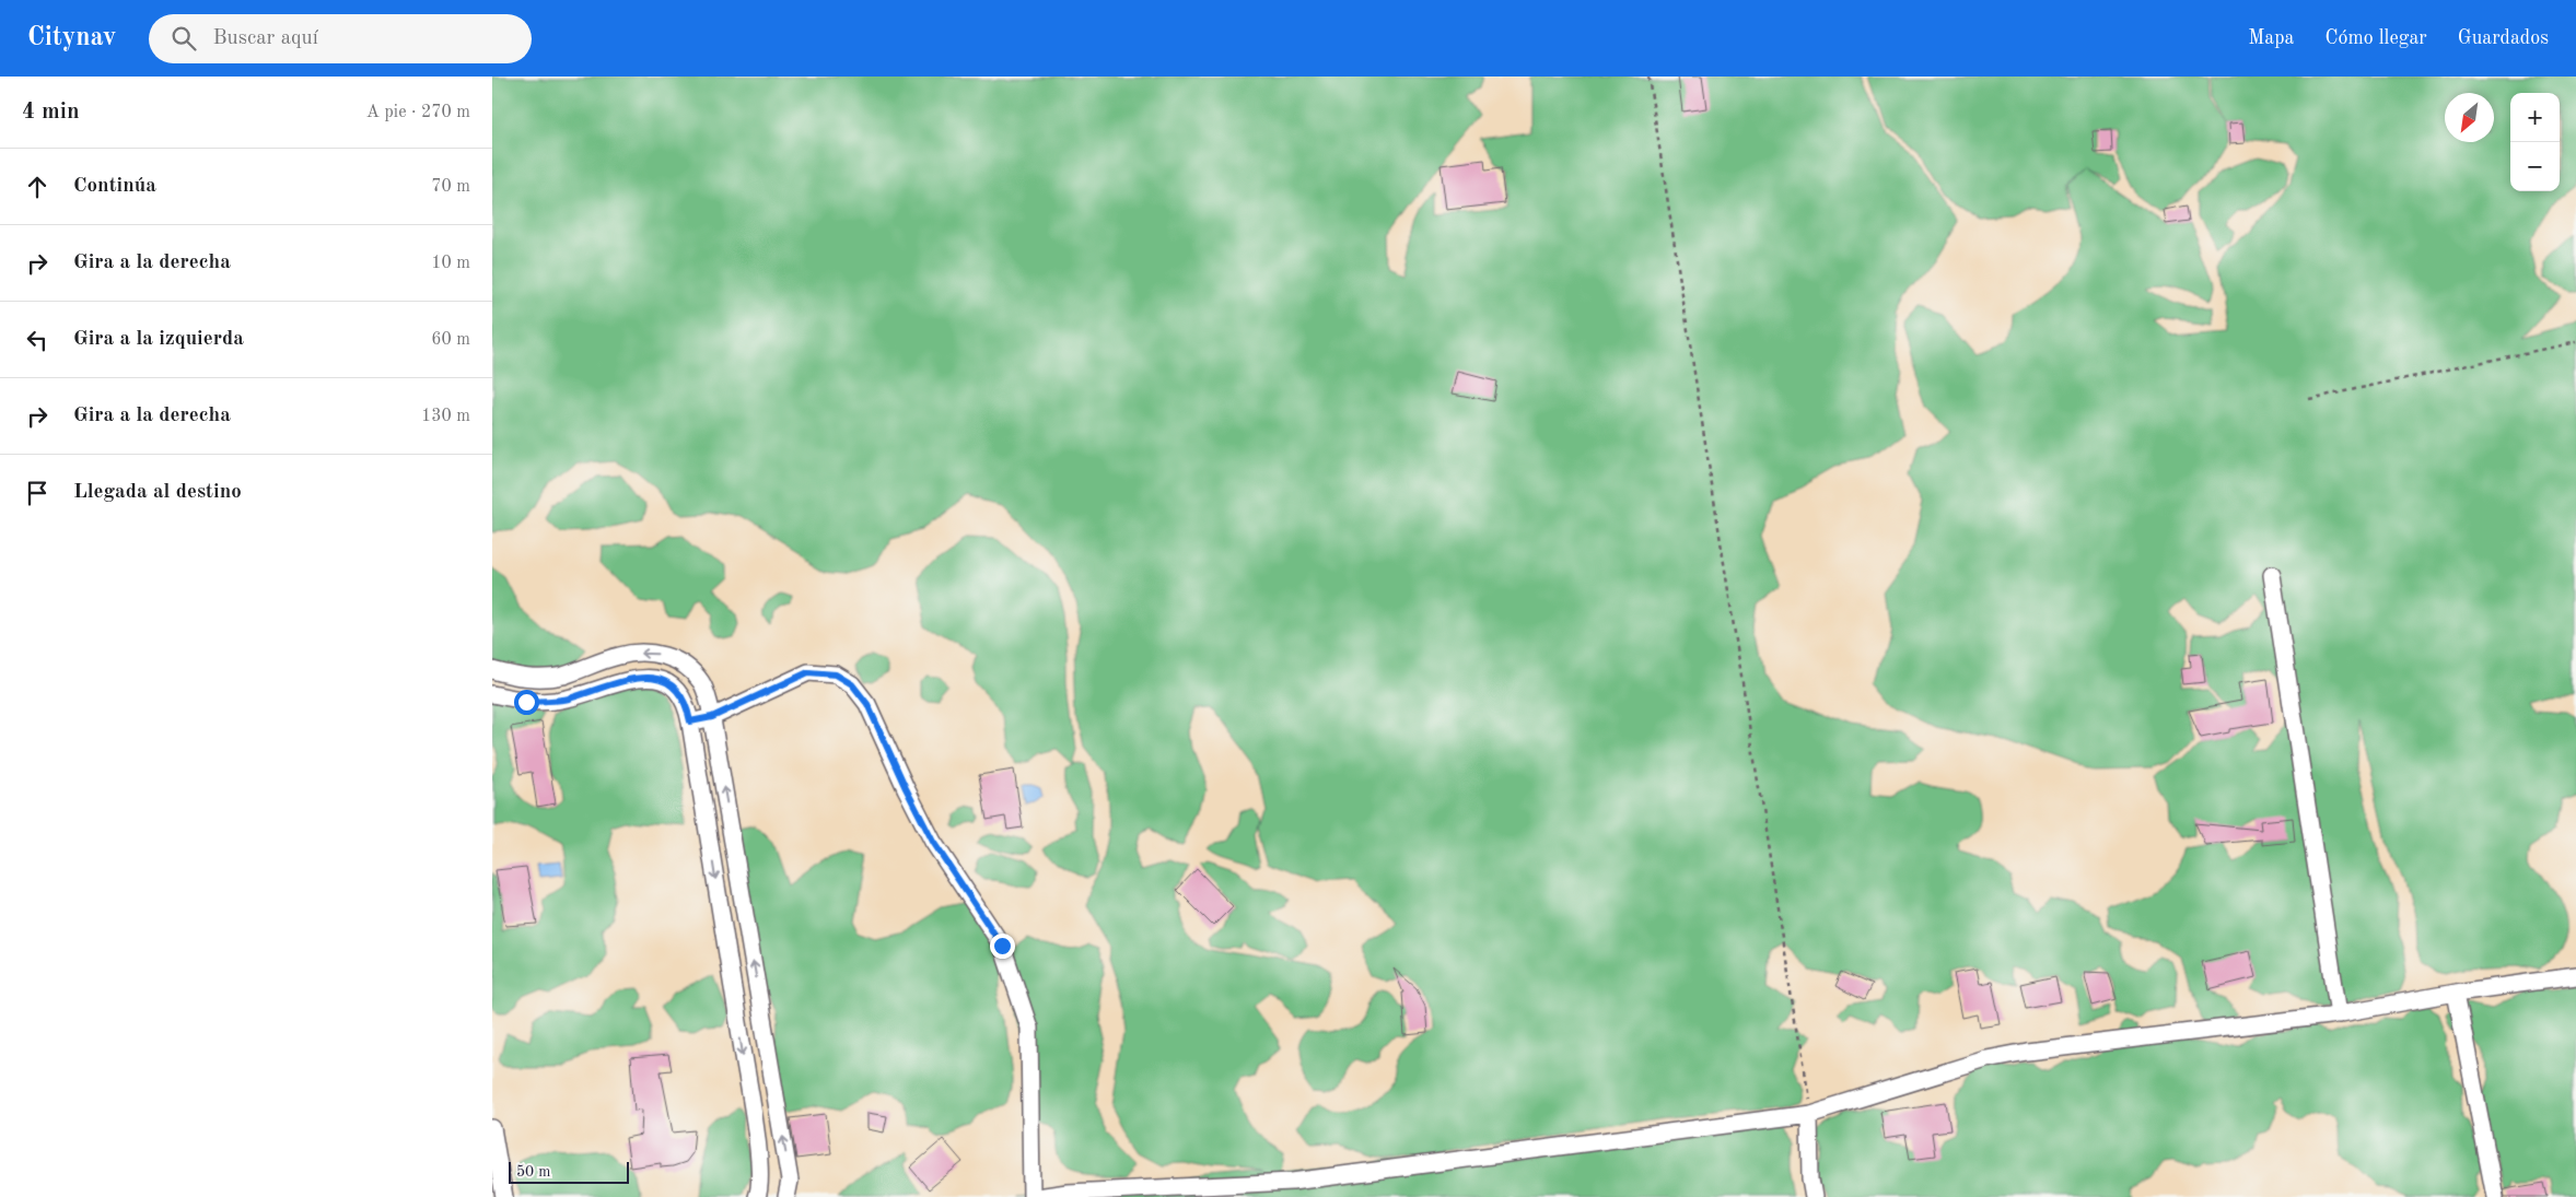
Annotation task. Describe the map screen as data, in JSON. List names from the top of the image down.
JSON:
{
  "scale_bar": "50 m",
  "north": "bottom left",
  "page": {
    "header": "Citynav",
    "search": "Buscar aquí",
    "nav": ["Mapa", "Cómo llegar", "Guardados"],
    "heading": ["4 min", "A pie · 270 m"],
    "map_buttons": ["+", "−"],
    "list": [
      ["Continúa", "70 m"],
      ["Gira a la derecha", "10 m"],
      ["Gira a la izquierda", "60 m"],
      ["Gira a la derecha", "130 m"],
      "Llegada al destino"
    ],
    "scale": "50 m"
  }
}
